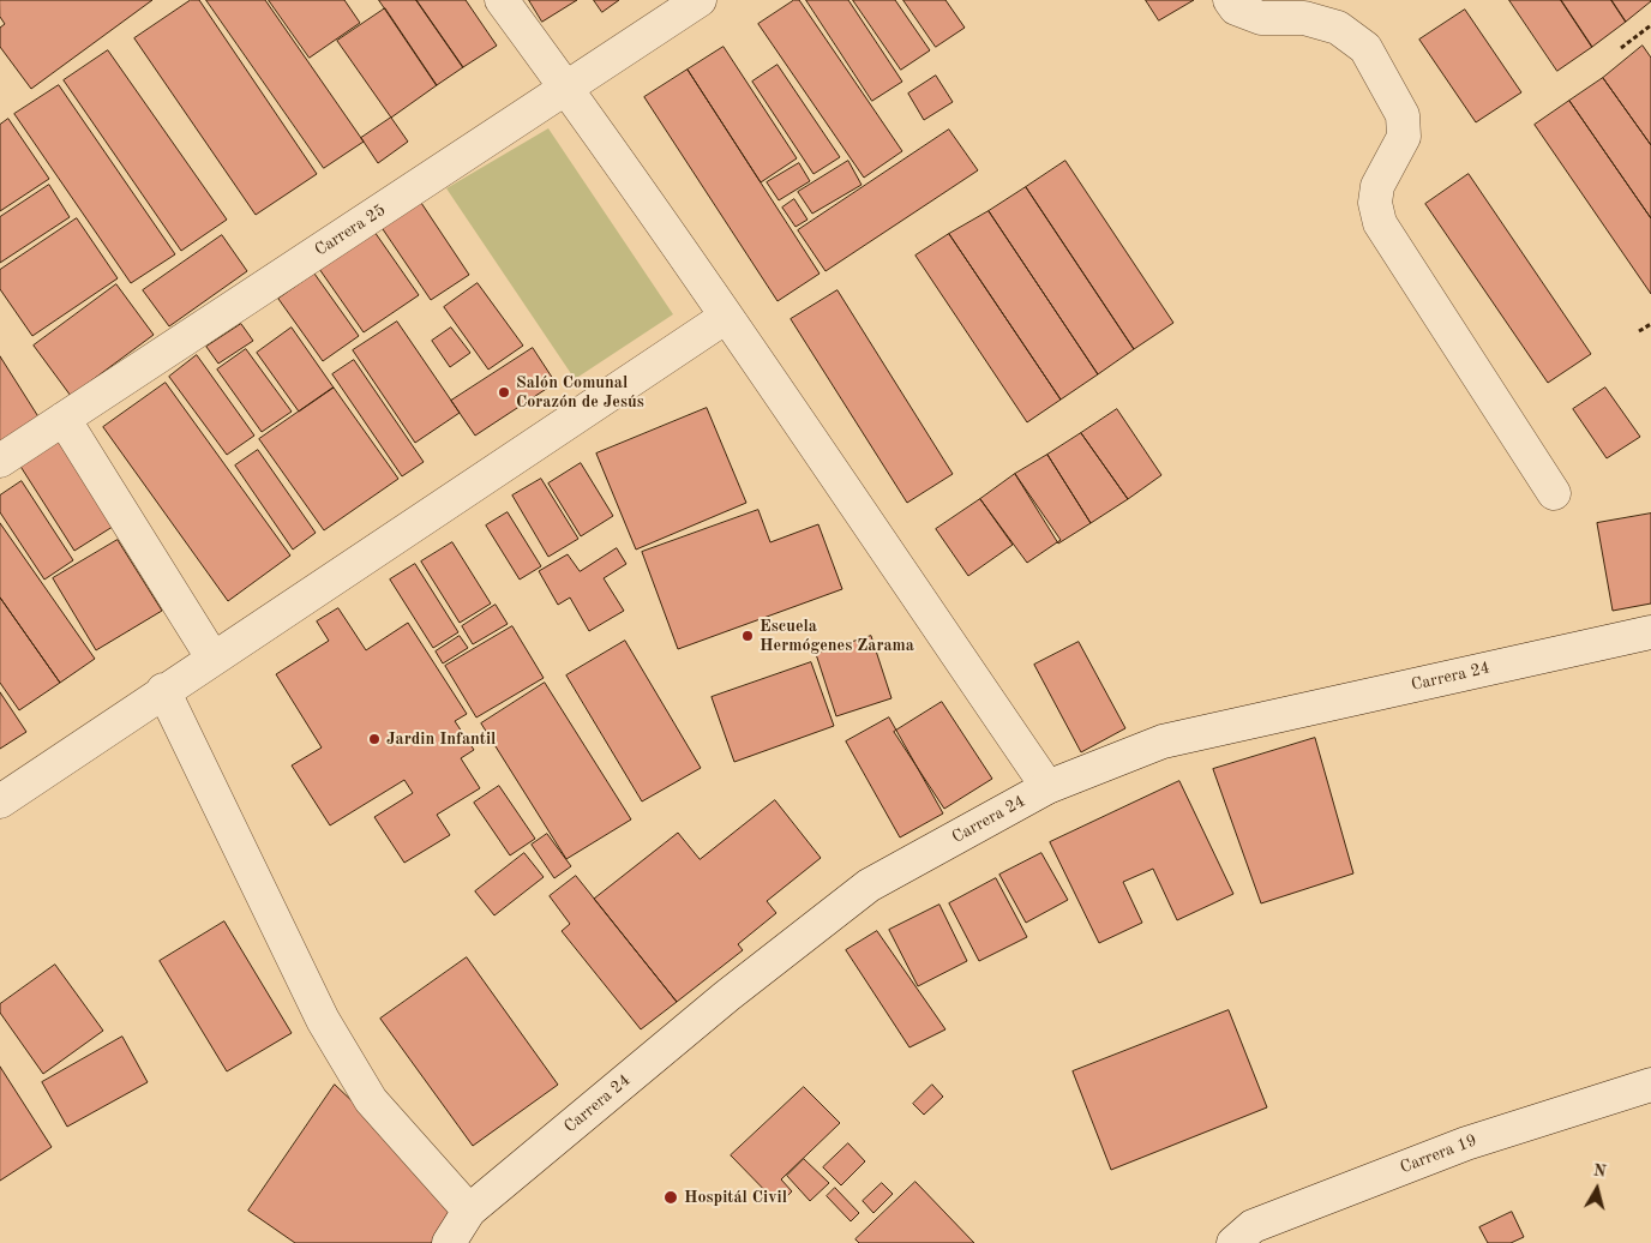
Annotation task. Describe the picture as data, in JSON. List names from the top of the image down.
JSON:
{
  "streets": {
    "street": ["Carrera 25", "Carrera 24", "Carrera 19"]
  },
  "places": [
    "Salón Comunal Corazón de Jesús",
    "Escuela Hermógenes Zarama",
    "Jardin Infantil",
    "Hospitál Civil"
  ],
  "north": "top"
}
